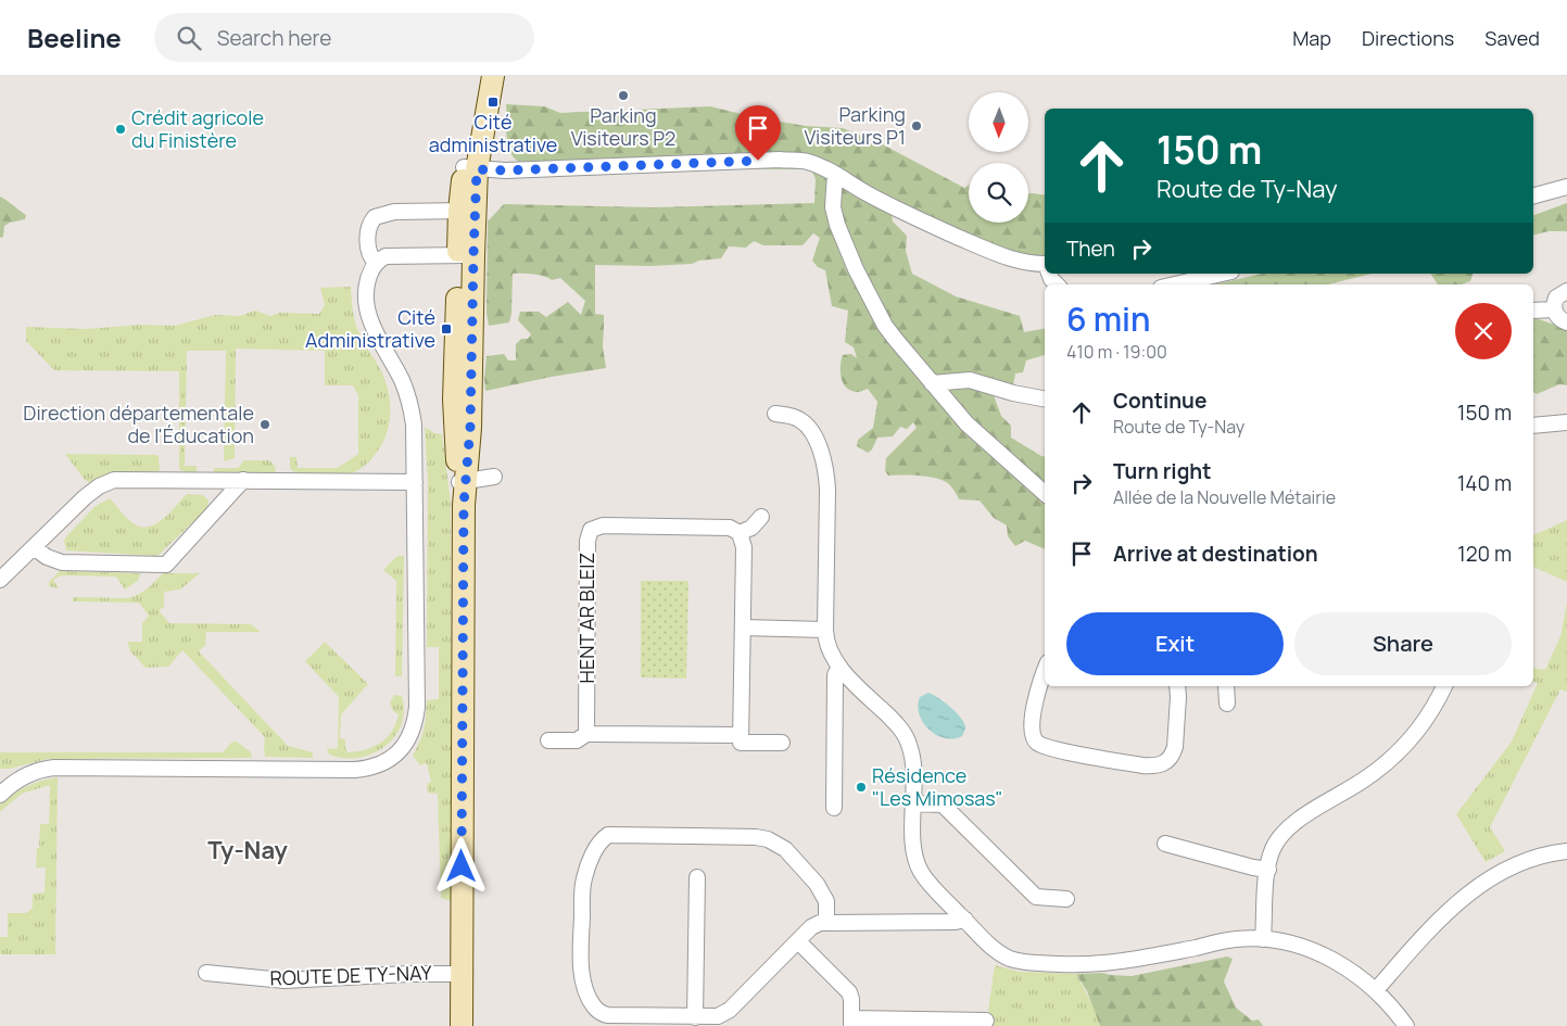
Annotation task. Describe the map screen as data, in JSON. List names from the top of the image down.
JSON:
{
  "streets": {
    "street": ["HENT AR BLEIZ", "ROUTE DE TY-NAY"]
  },
  "districts": ["Ty-Nay"],
  "places": {
    "other": [
      "Parking Visiteurs P2",
      "Parking Visiteurs P1",
      "Crédit agricole du Finistère",
      "Direction départementale de l'Éducation",
      "Résidence \"Les Mimosas\""
    ],
    "transit": ["Cité administrative", "Cité Administrative"]
  },
  "north": "bottom",
  "page": {
    "header": "Beeline",
    "search": "Search here",
    "nav": ["Map", "Directions", "Saved"],
    "turn": ["150 m", "Route de Ty-Nay"],
    "then": "Then",
    "heading": ["6 min", "410 m · 19:00"],
    "list": [
      {
        "name": "Continue",
        "note": "Route de Ty-Nay",
        "value": "150 m"
      },
      {
        "name": "Turn right",
        "note": "Allée de la Nouvelle Métairie",
        "value": "140 m"
      },
      {
        "name": "Arrive at destination",
        "value": "120 m"
      }
    ],
    "buttons": ["Exit", "Share"]
  }
}
